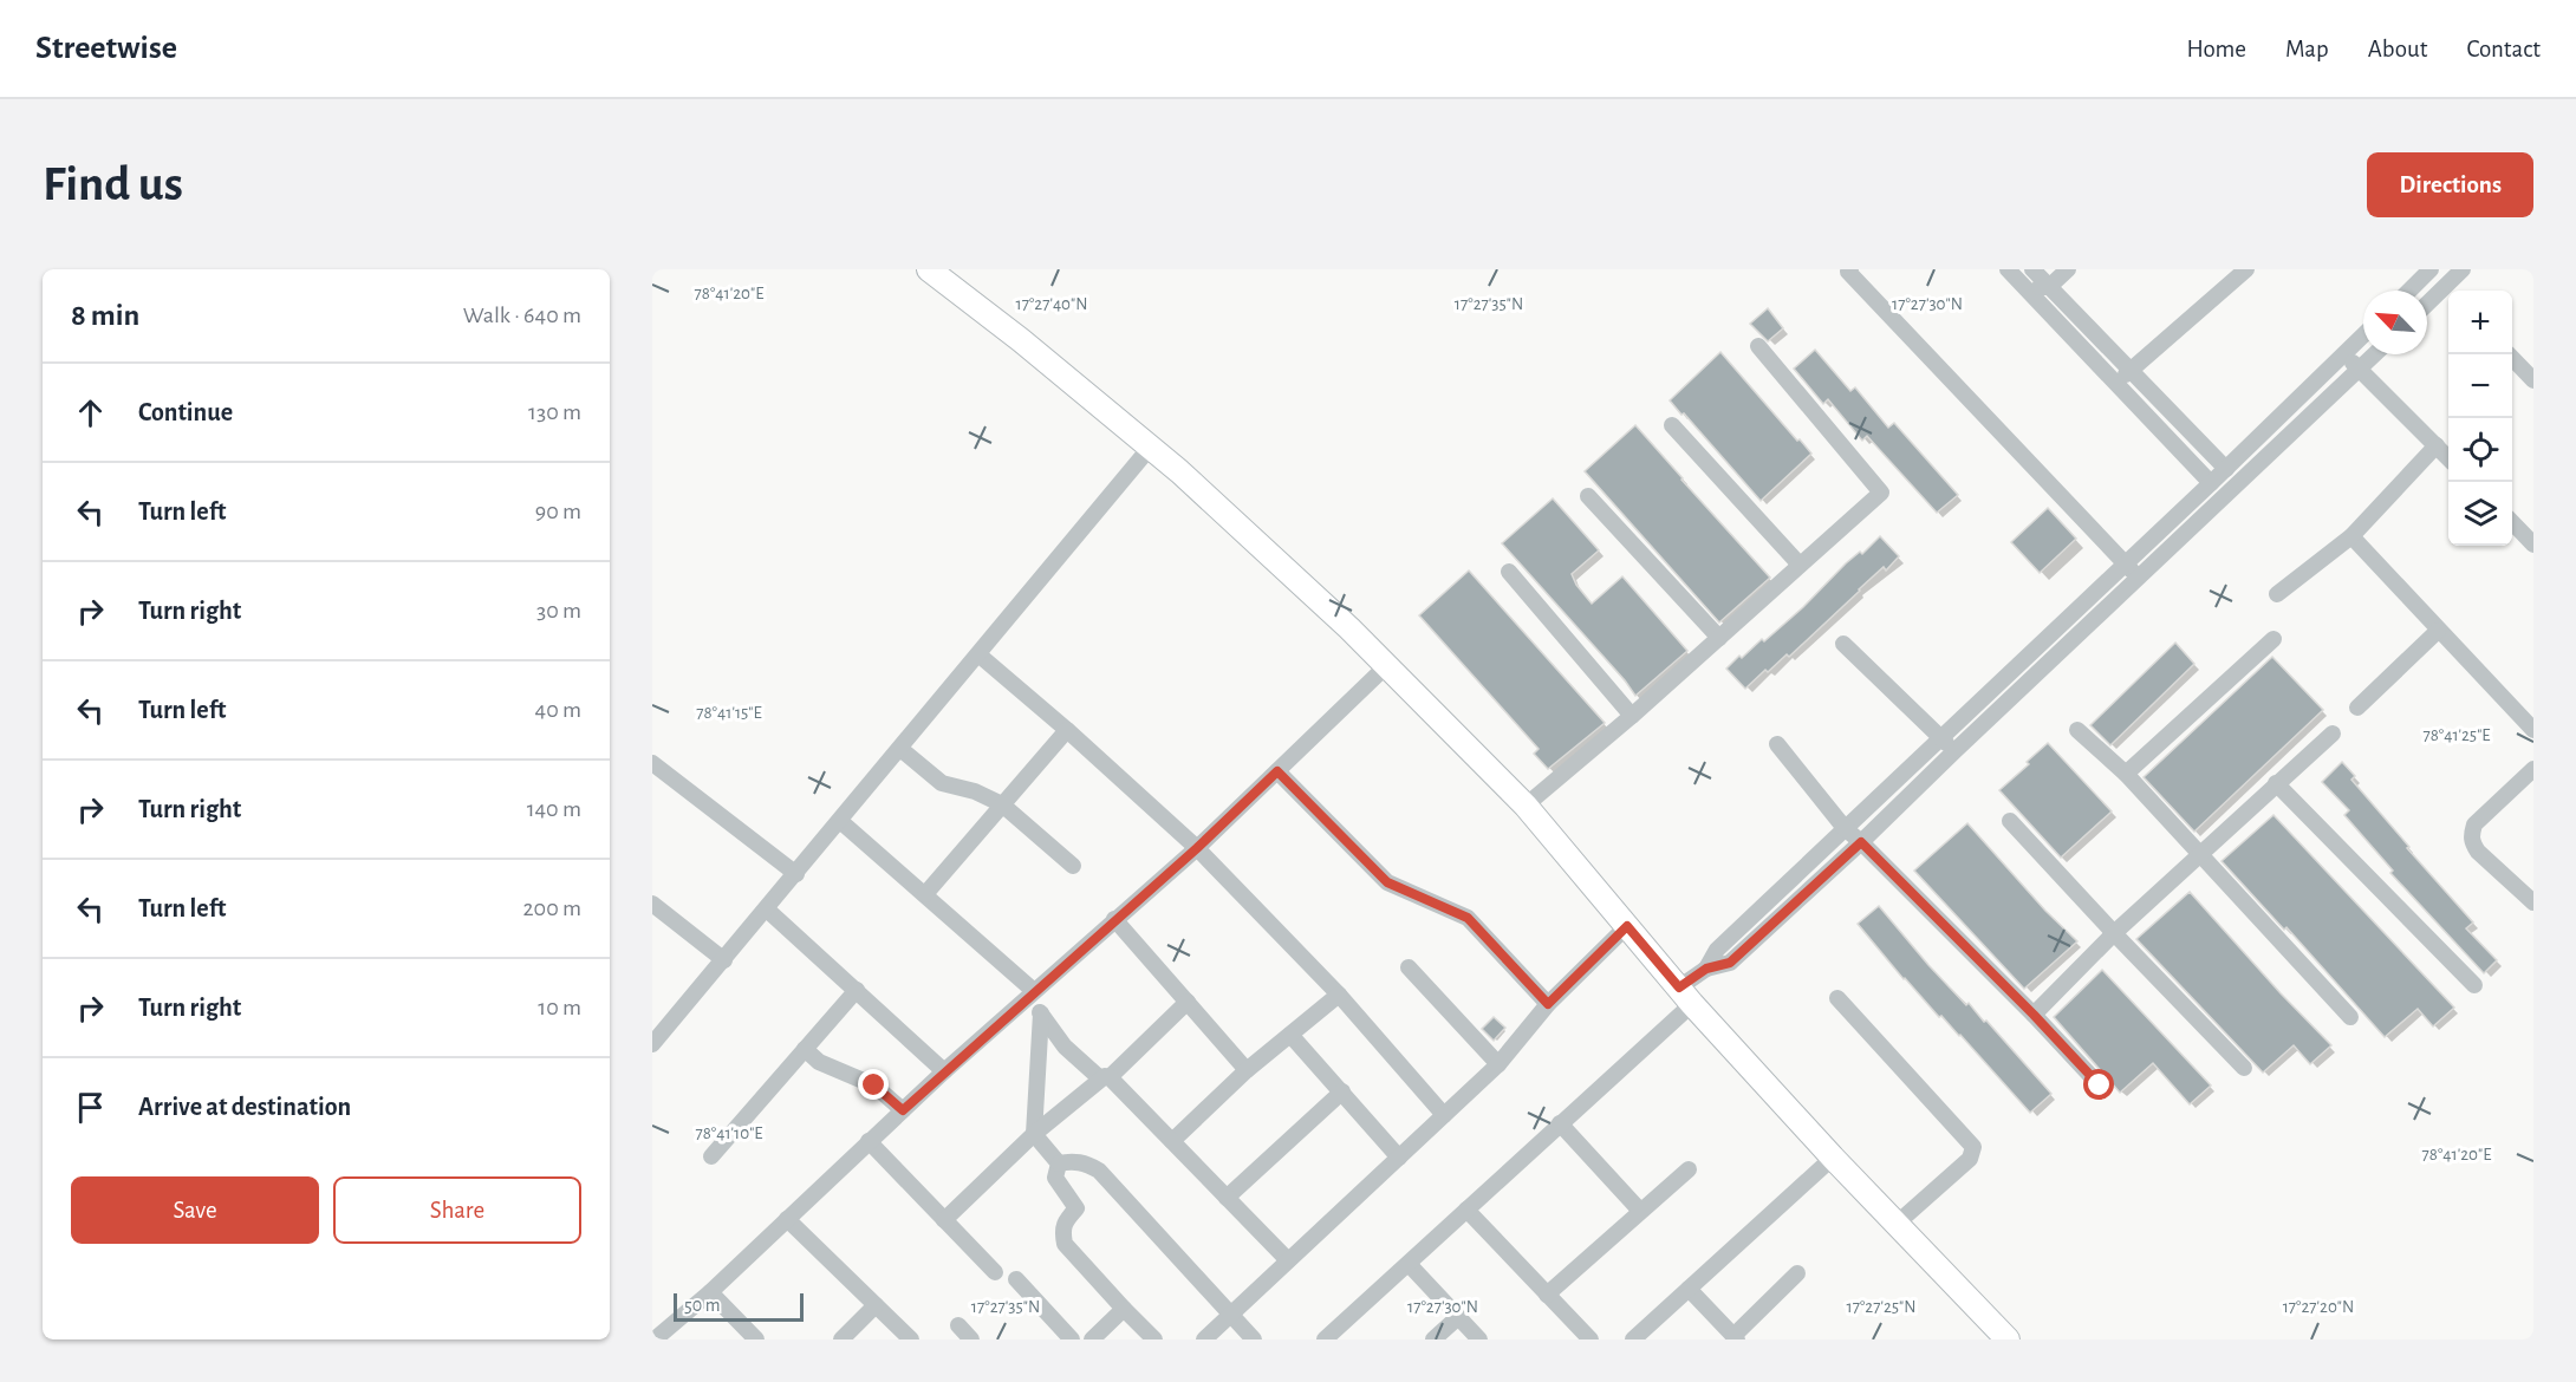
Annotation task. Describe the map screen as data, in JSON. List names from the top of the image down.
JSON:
{
  "scale_bar": "50 m",
  "north": "top left",
  "page": {
    "header": "Streetwise",
    "nav": [
      "Home",
      "Map",
      "About",
      "Contact"
    ],
    "buttons": [
      "Directions",
      ["Save", "Share"]
    ],
    "title": "Find us",
    "heading": ["8 min", "Walk · 640 m"],
    "map_buttons": ["+", "−"],
    "list": [
      ["Continue", "130 m"],
      ["Turn left", "90 m"],
      ["Turn right", "30 m"],
      ["Turn left", "40 m"],
      ["Turn right", "140 m"],
      ["Turn left", "200 m"],
      ["Turn right", "10 m"],
      "Arrive at destination"
    ],
    "scale": "50 m"
  },
  "coordinates": [
    "78°41'20\"E",
    "17°27'40\"N",
    "17°27'35\"N",
    "17°27'30\"N",
    "78°41'15\"E",
    "78°41'25\"E",
    "78°41'10\"E",
    "17°27'25\"N",
    "17°27'20\"N"
  ]
}
